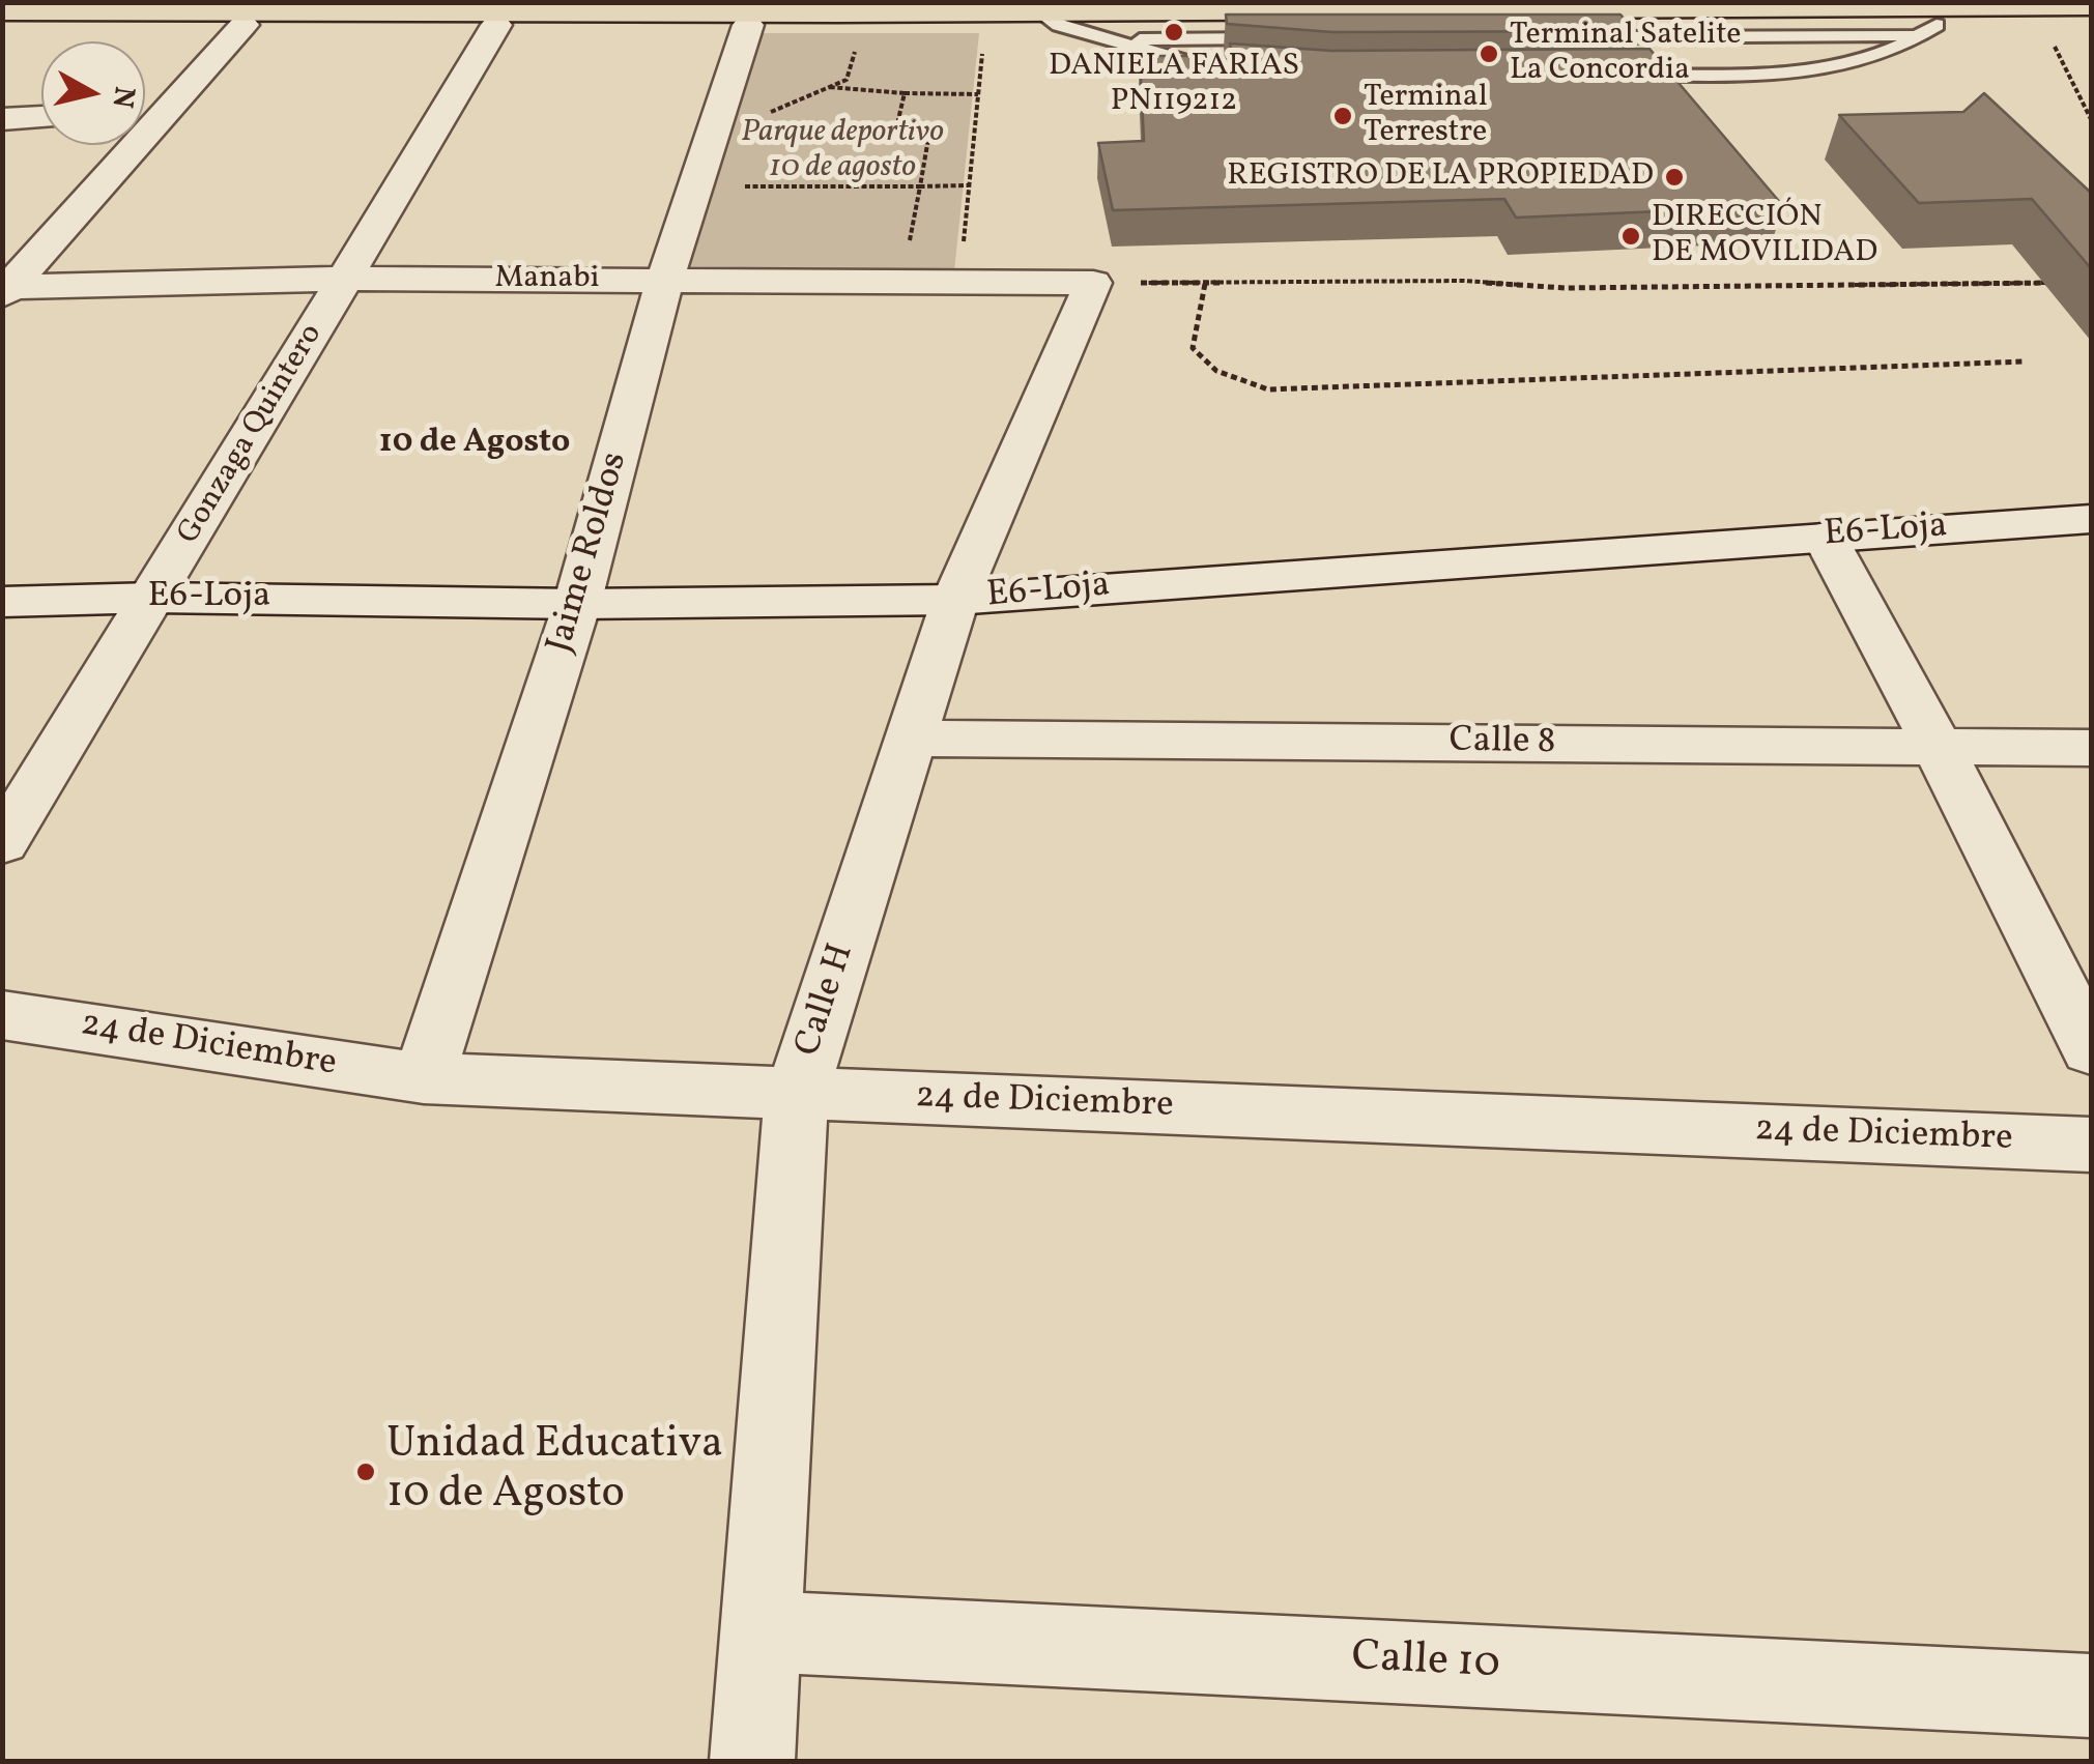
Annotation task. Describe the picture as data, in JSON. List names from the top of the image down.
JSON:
{
  "streets": {
    "street": [
      "Manabi",
      "Gonzaga Quintero",
      "E6-Loja",
      "Jaime Roldos",
      "Calle 8",
      "Calle H",
      "24 de Diciembre",
      "Calle 10"
    ]
  },
  "crossings": [
    ["Manabi", "Gonzaga Quintero"],
    ["Manabi", "Jaime Roldos"],
    ["Manabi", "Calle H"],
    ["Gonzaga Quintero", "E6-Loja"],
    ["E6-Loja", "Jaime Roldos"],
    ["E6-Loja", "Calle H"],
    ["Jaime Roldos", "24 de Diciembre"],
    ["Calle 8", "Calle H"],
    ["Calle H", "24 de Diciembre"],
    ["Calle H", "Calle 10"]
  ],
  "districts": ["10 de Agosto"],
  "parks": ["Parque deportivo 10 de agosto"],
  "places": [
    "DANIELA FARIAS PN119212",
    "Terminal Satelite La Concordia",
    "Terminal Terrestre",
    "REGISTRO DE LA PROPIEDAD",
    "DIRECCIÓN DE MOVILIDAD",
    "Unidad Educativa 10 de Agosto"
  ],
  "north": "right"
}
